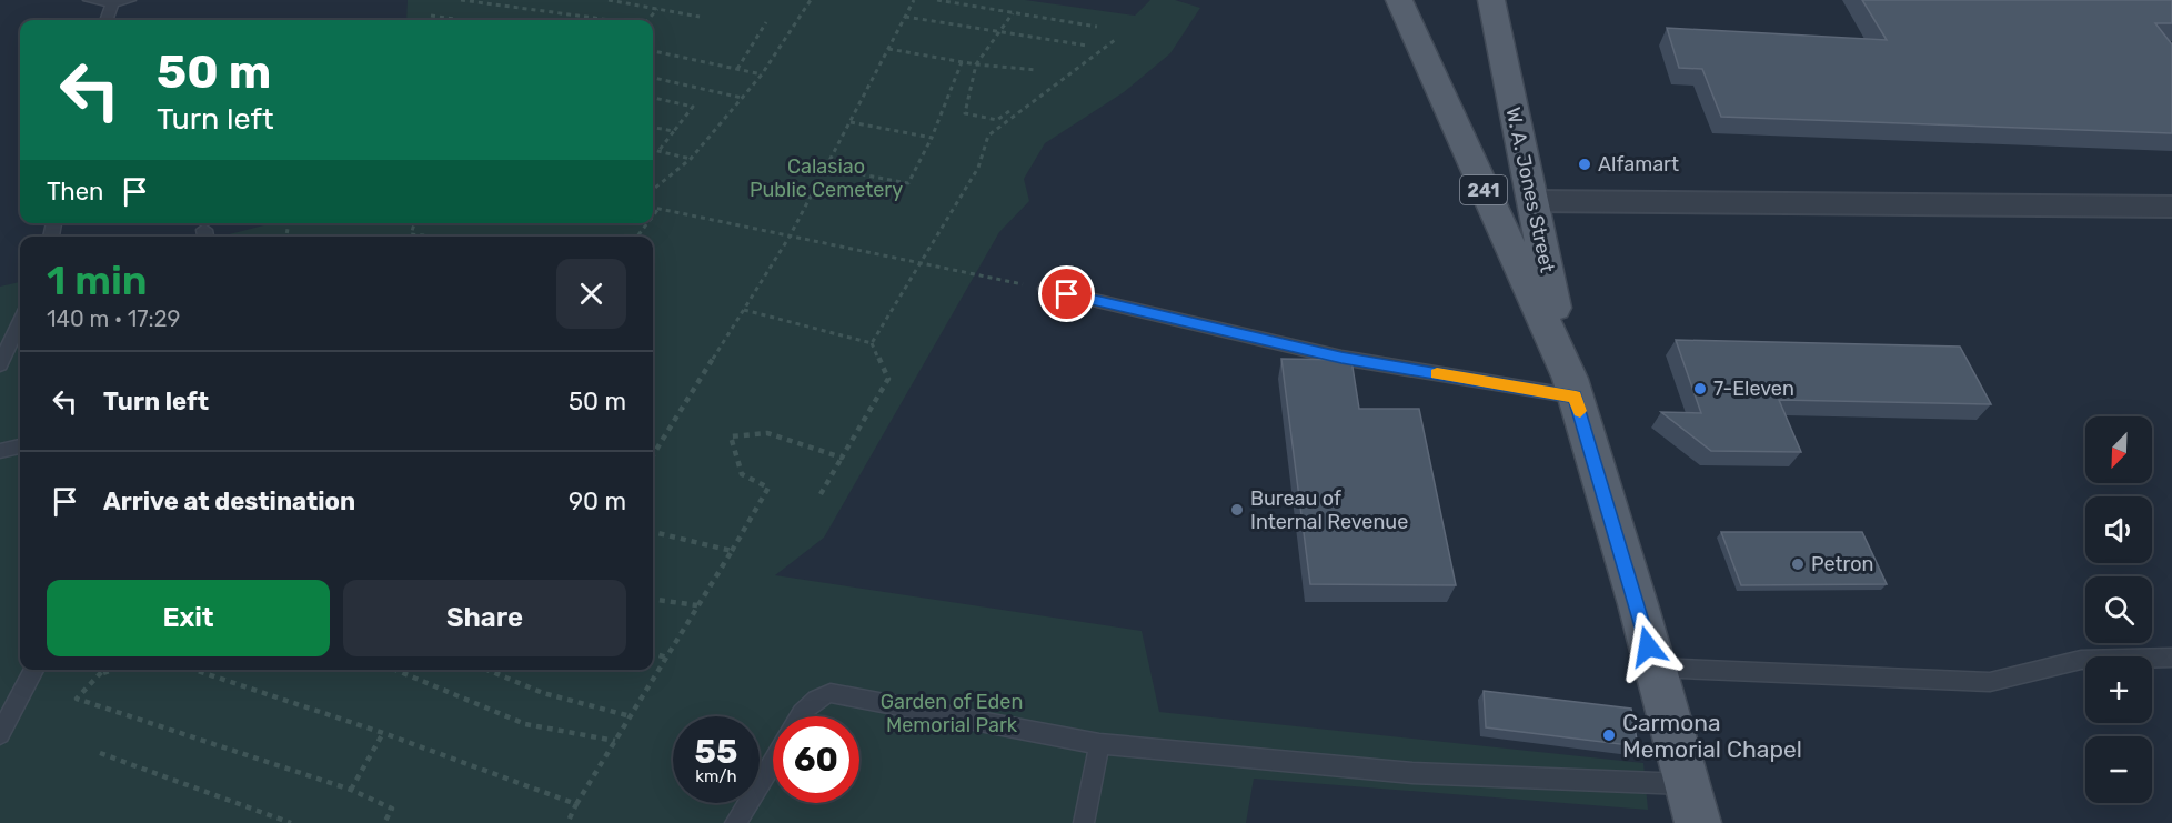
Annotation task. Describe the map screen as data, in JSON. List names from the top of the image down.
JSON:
{
  "streets": {
    "main road": ["241", "W. A. Jones Street"]
  },
  "crossings": [
    ["241", "W. A. Jones Street"]
  ],
  "parks": ["Calasiao Public Cemetery", "Garden of Eden Memorial Park"],
  "places": [
    "Alfamart",
    "7-Eleven",
    "Bureau of Internal Revenue",
    "Petron",
    "Carmona Memorial Chapel"
  ],
  "north": "bottom left",
  "page": {
    "turn": ["50 m", "Turn left"],
    "then": "Then",
    "heading": ["1 min", "140 m · 17:29"],
    "list": [
      {
        "name": "Turn left",
        "value": "50 m"
      },
      {
        "name": "Arrive at destination",
        "value": "90 m"
      }
    ],
    "map_buttons": ["+", "−"],
    "buttons": ["Exit", "Share"],
    "speed": "55 km/h",
    "limit": "60"
  }
}
